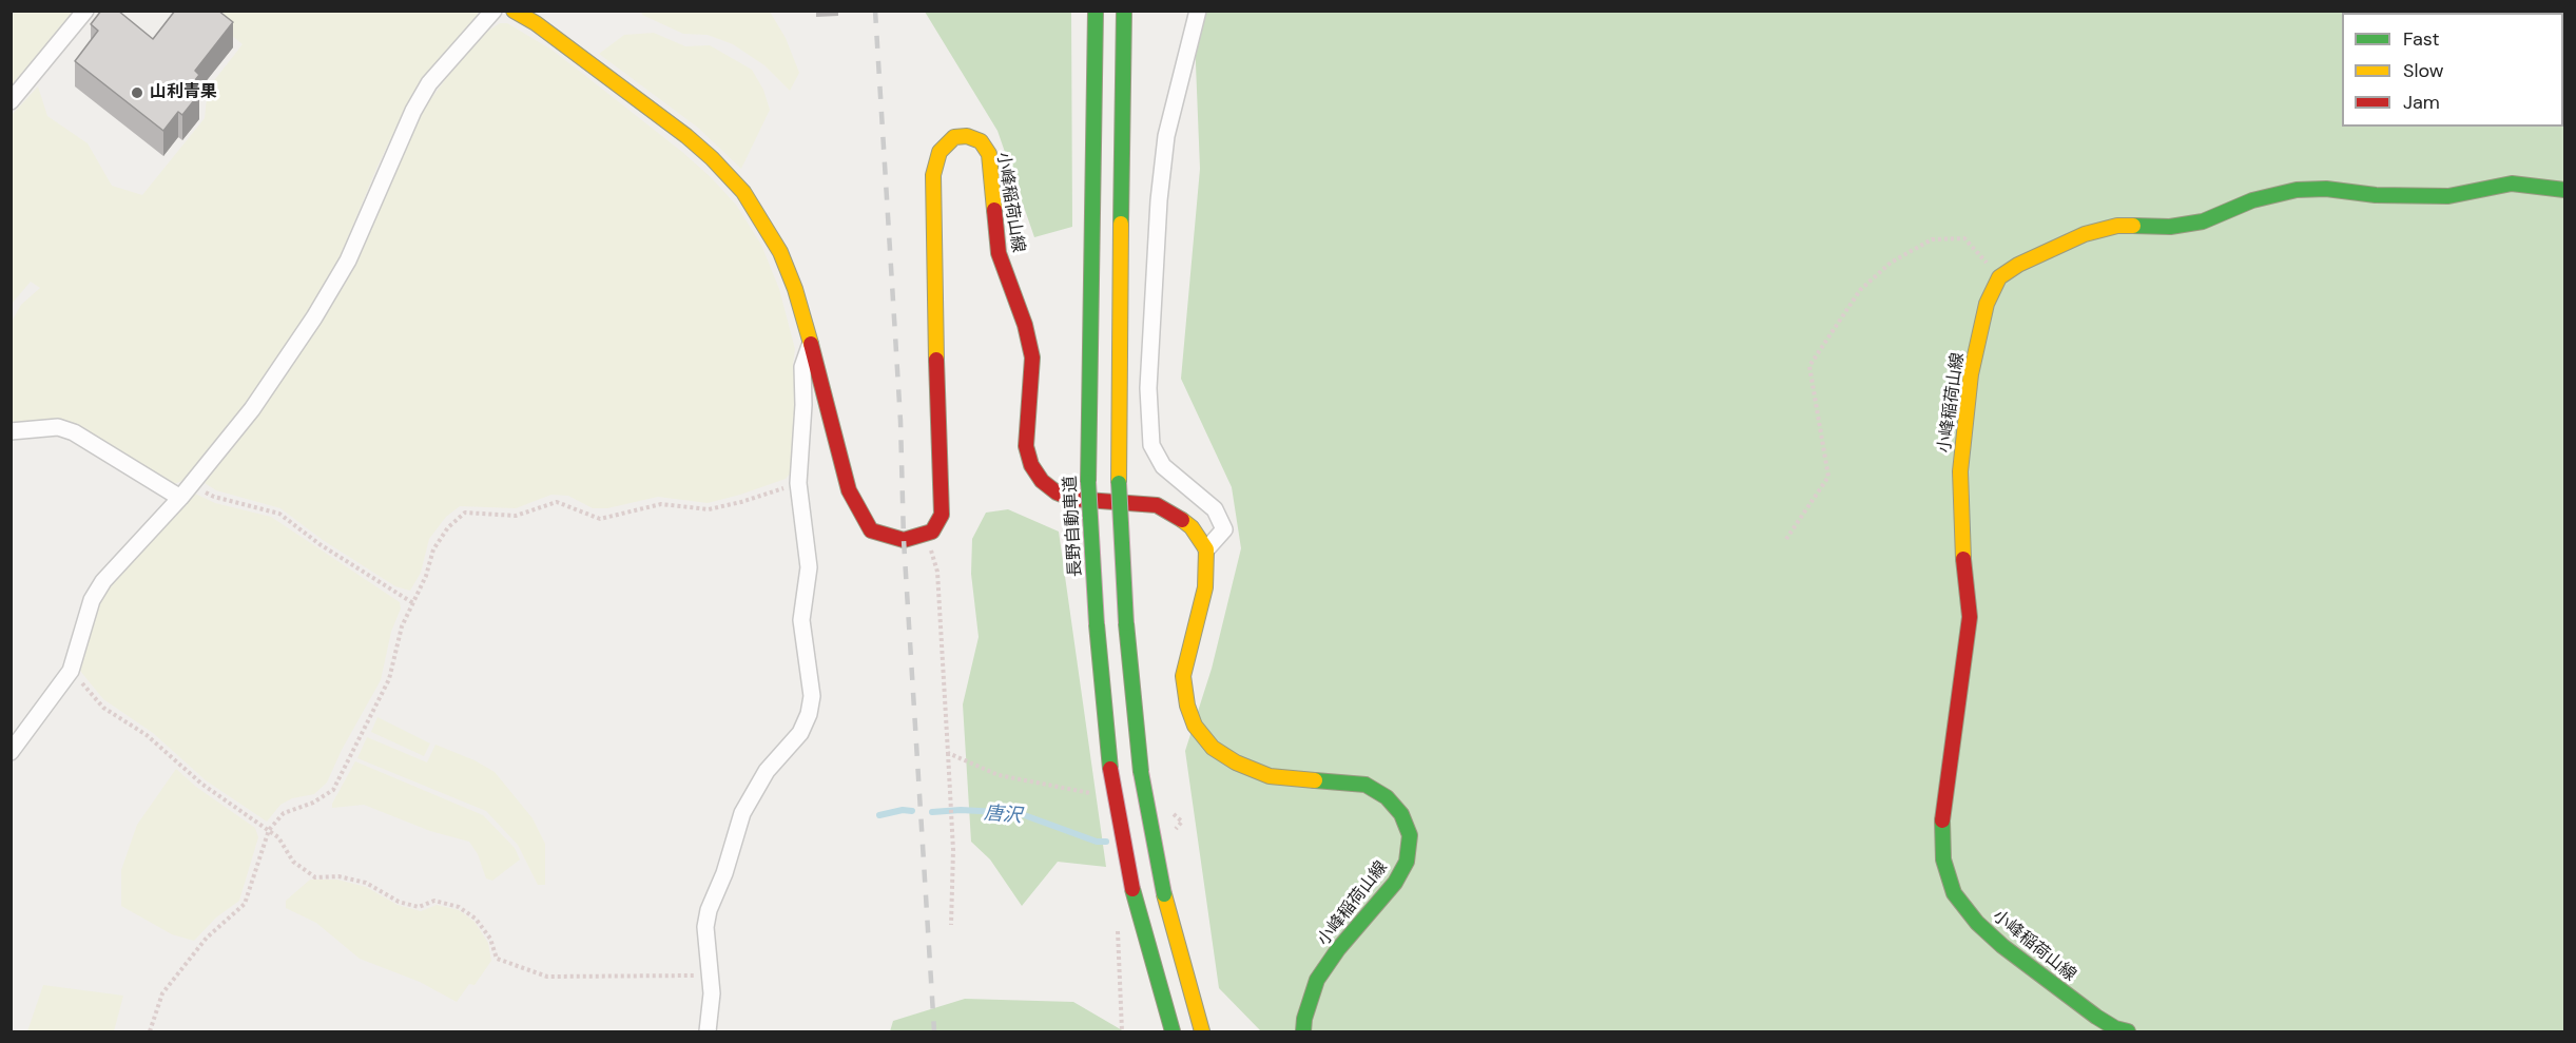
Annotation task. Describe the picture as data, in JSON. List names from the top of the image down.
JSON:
{
  "streets": {
    "main road": ["小峰稲荷山線", "長野自動車道"]
  },
  "water": ["唐沢"],
  "places": ["山利青果"],
  "legend": ["Fast", "Slow", "Jam"]
}
